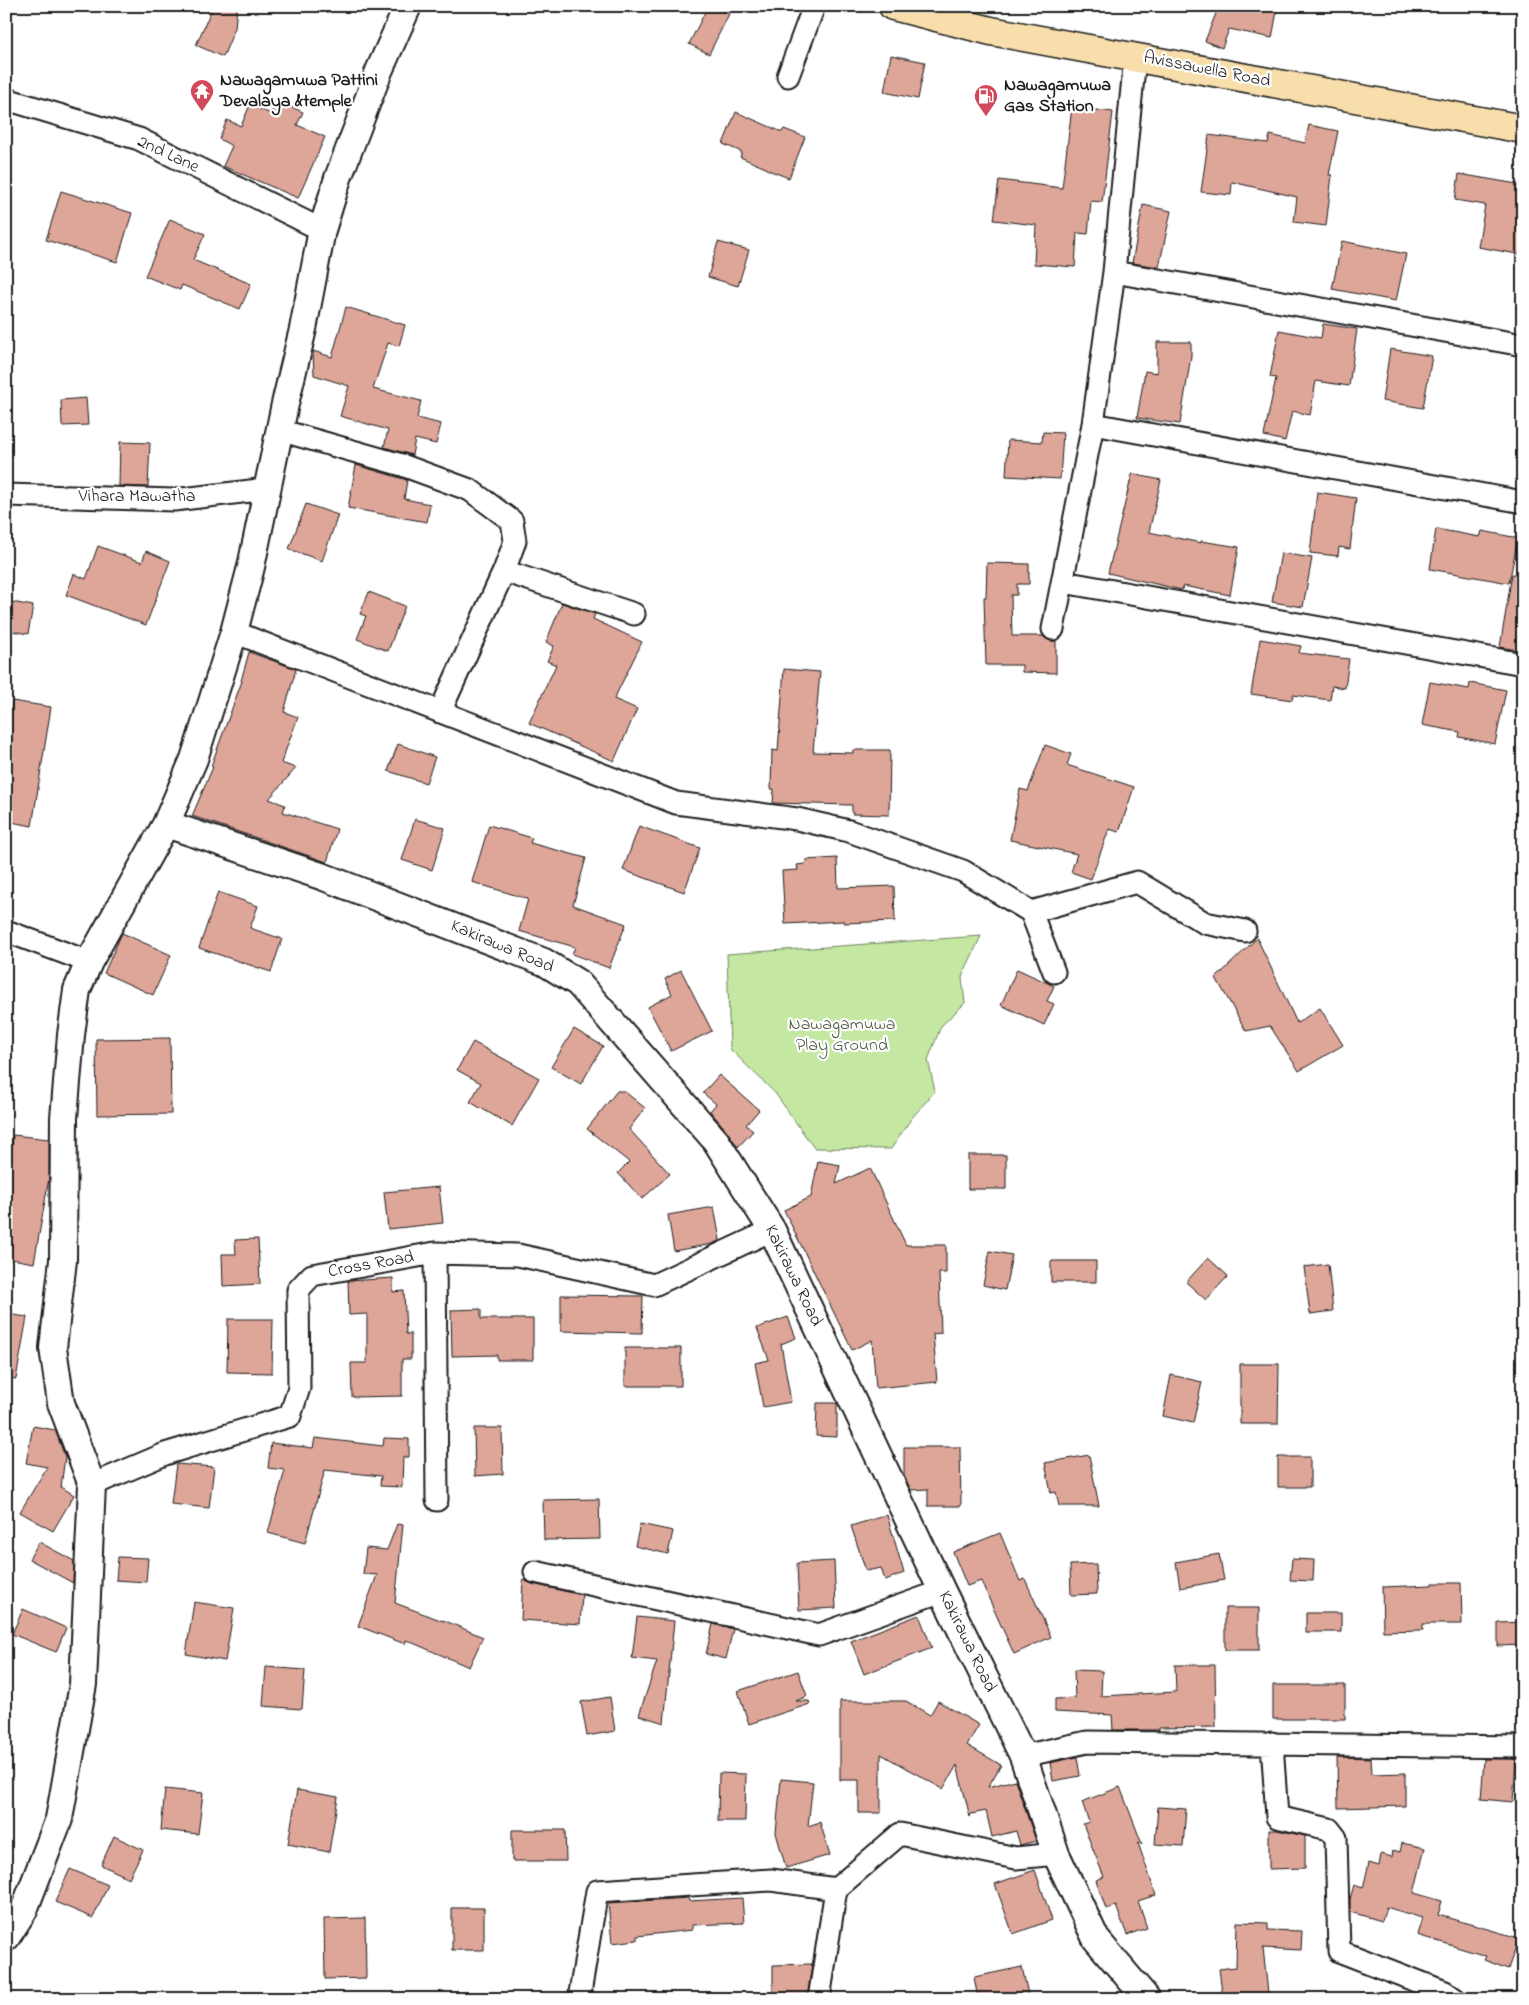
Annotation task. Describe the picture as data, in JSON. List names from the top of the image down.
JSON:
{
  "streets": {
    "main road": ["Avissawella Road"],
    "street": [
      "2nd Lane",
      "Vihara Mawatha",
      "Kakirawa Road",
      "Cross Road"
    ]
  },
  "crossings": [
    ["Kakirawa Road", "Cross Road"]
  ],
  "parks": ["Nawagamuwa Play Ground"],
  "places": {
    "temple": ["Nawagamuwa Pattini Devalaya &temple"],
    "fuel station": ["Nawagamuwa Gas Station"]
  }
}
